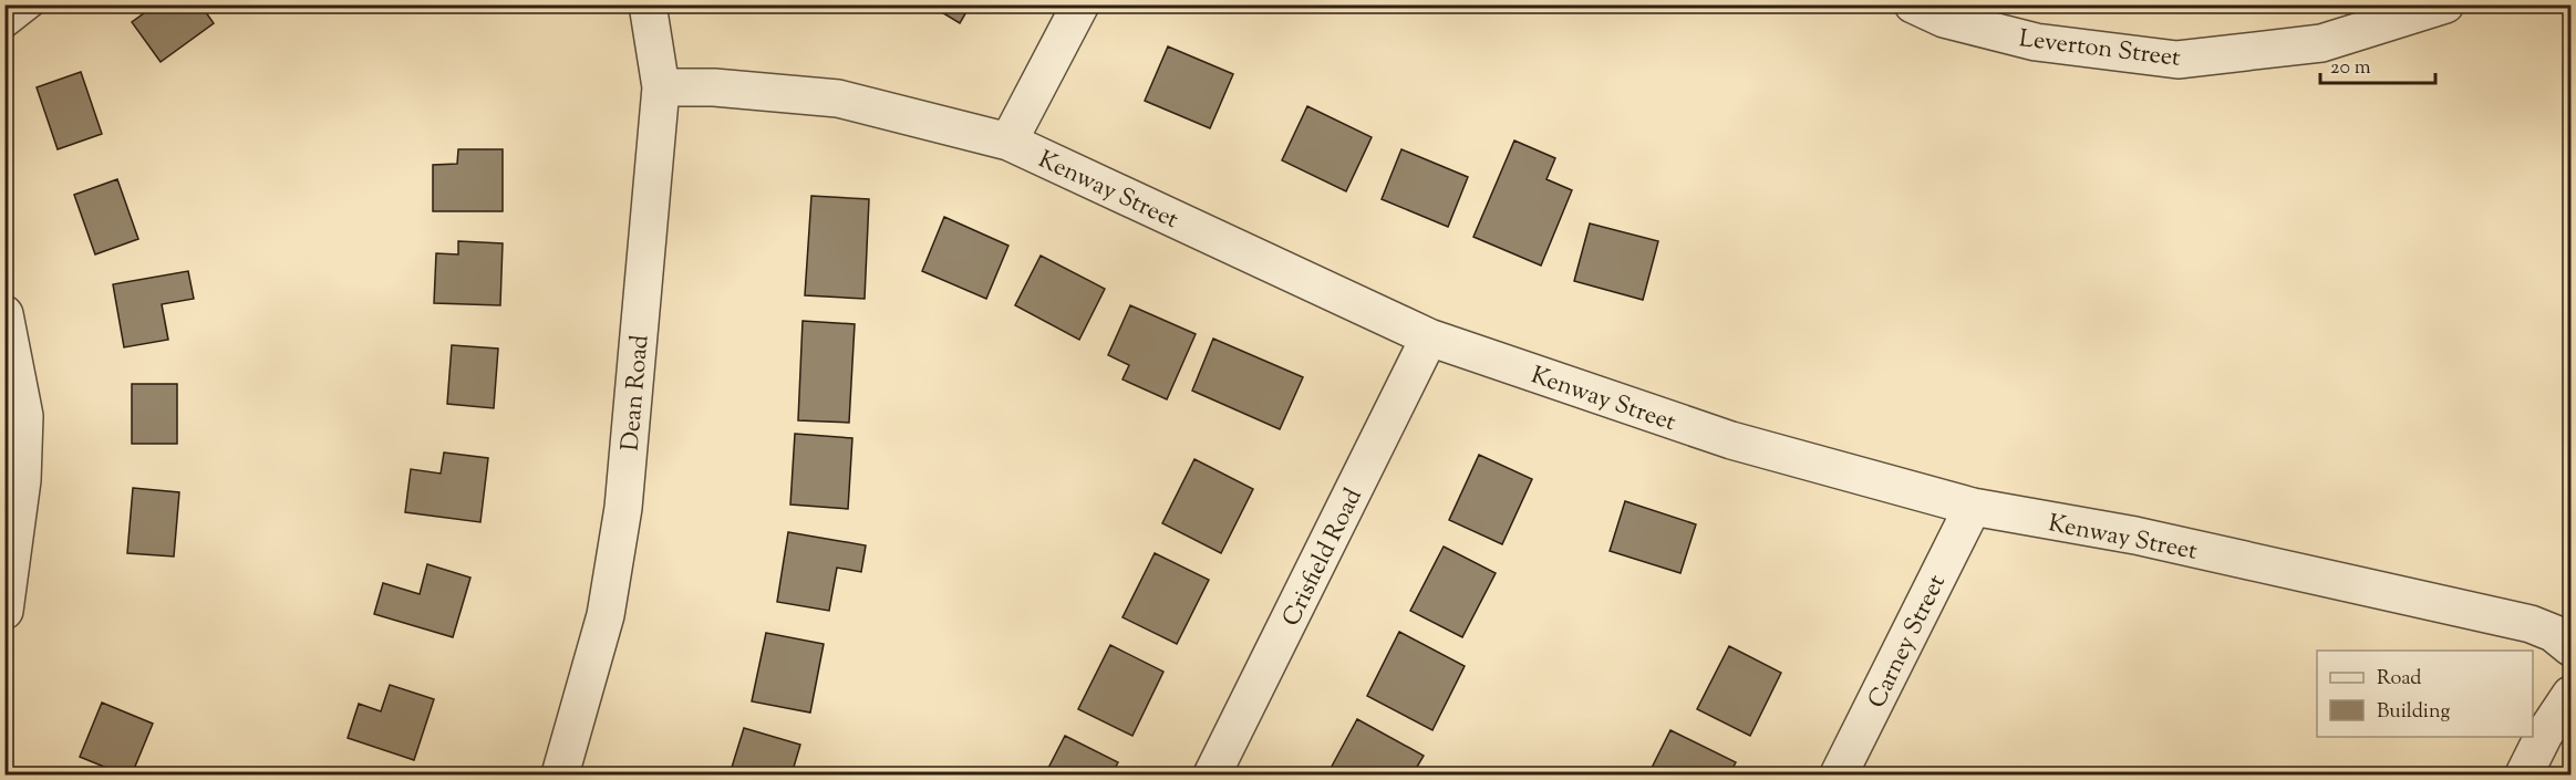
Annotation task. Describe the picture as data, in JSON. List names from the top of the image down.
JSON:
{
  "streets": {
    "street": [
      "Leverton Street",
      "Kenway Street",
      "Dean Road",
      "Crisfield Road",
      "Carney Street"
    ]
  },
  "crossings": [
    ["Kenway Street", "Dean Road"],
    ["Kenway Street", "Crisfield Road"],
    ["Kenway Street", "Carney Street"]
  ],
  "legend": ["Road", "Building"],
  "scale_bar": "20 m"
}
